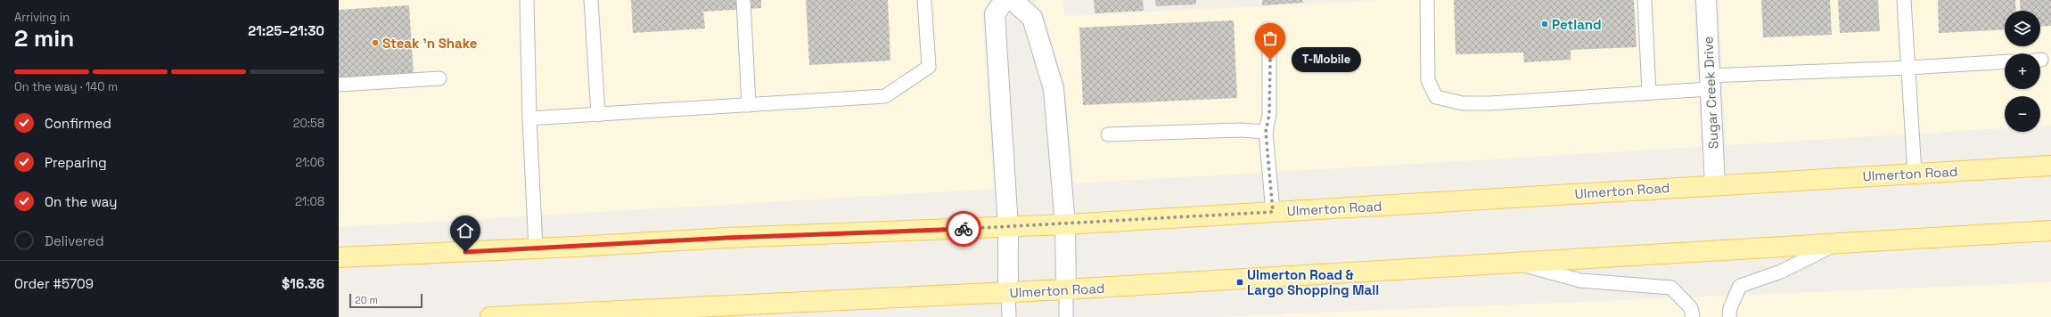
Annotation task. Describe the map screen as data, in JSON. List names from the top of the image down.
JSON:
{
  "streets": {
    "main road": ["Ulmerton Road"],
    "street": ["Sugar Creek Drive"]
  },
  "crossings": [
    ["Sugar Creek Drive", "Ulmerton Road"]
  ],
  "places": {
    "other": ["Petland", "Steak 'n Shake", "T-Mobile"],
    "transit": ["Ulmerton Road & Largo Shopping Mall"]
  },
  "scale_bar": "20 m",
  "page": {
    "heading": ["2 min", "Arriving in", "21:25–21:30"],
    "panel": ["Order #5709", "$16.36"],
    "map_buttons": ["+", "−"],
    "bubble": "T-Mobile",
    "bar": "On the way · 140 m",
    "list": [
      ["Confirmed", "20:58"],
      ["Preparing", "21:06"],
      ["On the way", "21:08"],
      "Delivered"
    ],
    "scale": "20 m"
  }
}
